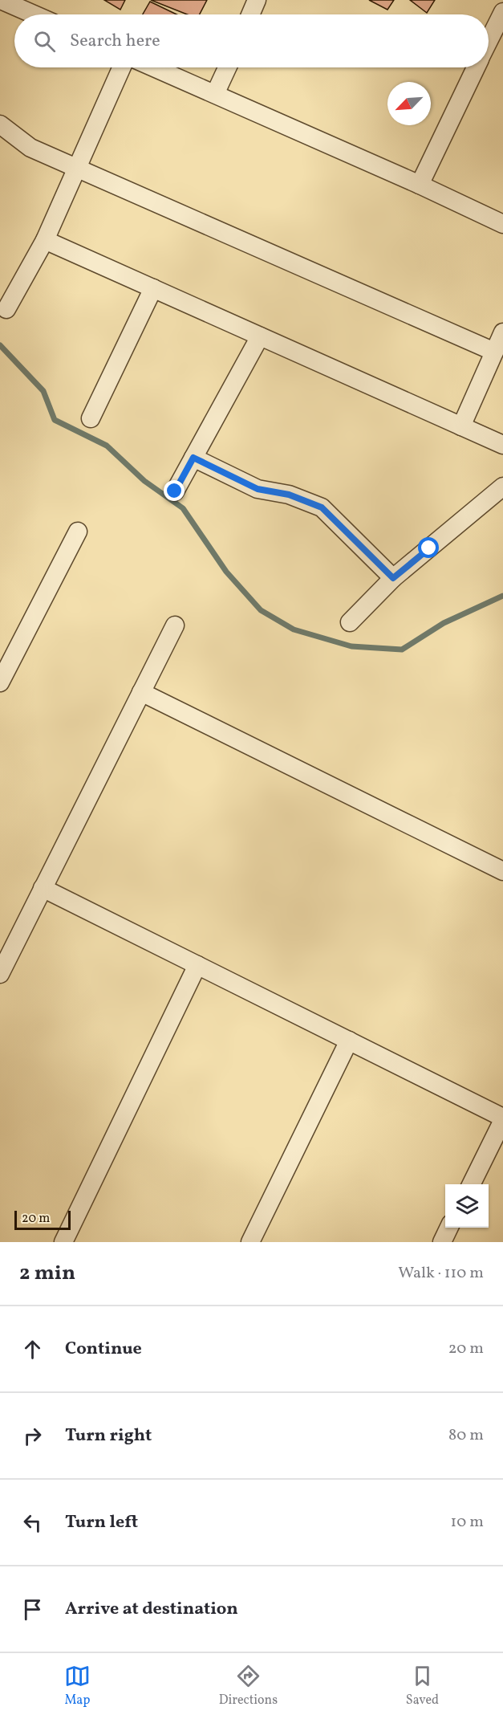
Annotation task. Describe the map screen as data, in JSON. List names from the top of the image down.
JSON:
{
  "scale_bar": "20 m",
  "north": "bottom left",
  "page": {
    "search": "Search here",
    "scale": "20 m",
    "heading": ["2 min", "Walk · 110 m"],
    "list": [
      ["Continue", "20 m"],
      ["Turn right", "80 m"],
      ["Turn left", "10 m"],
      "Arrive at destination"
    ],
    "nav": ["Map", "Directions", "Saved"]
  }
}
